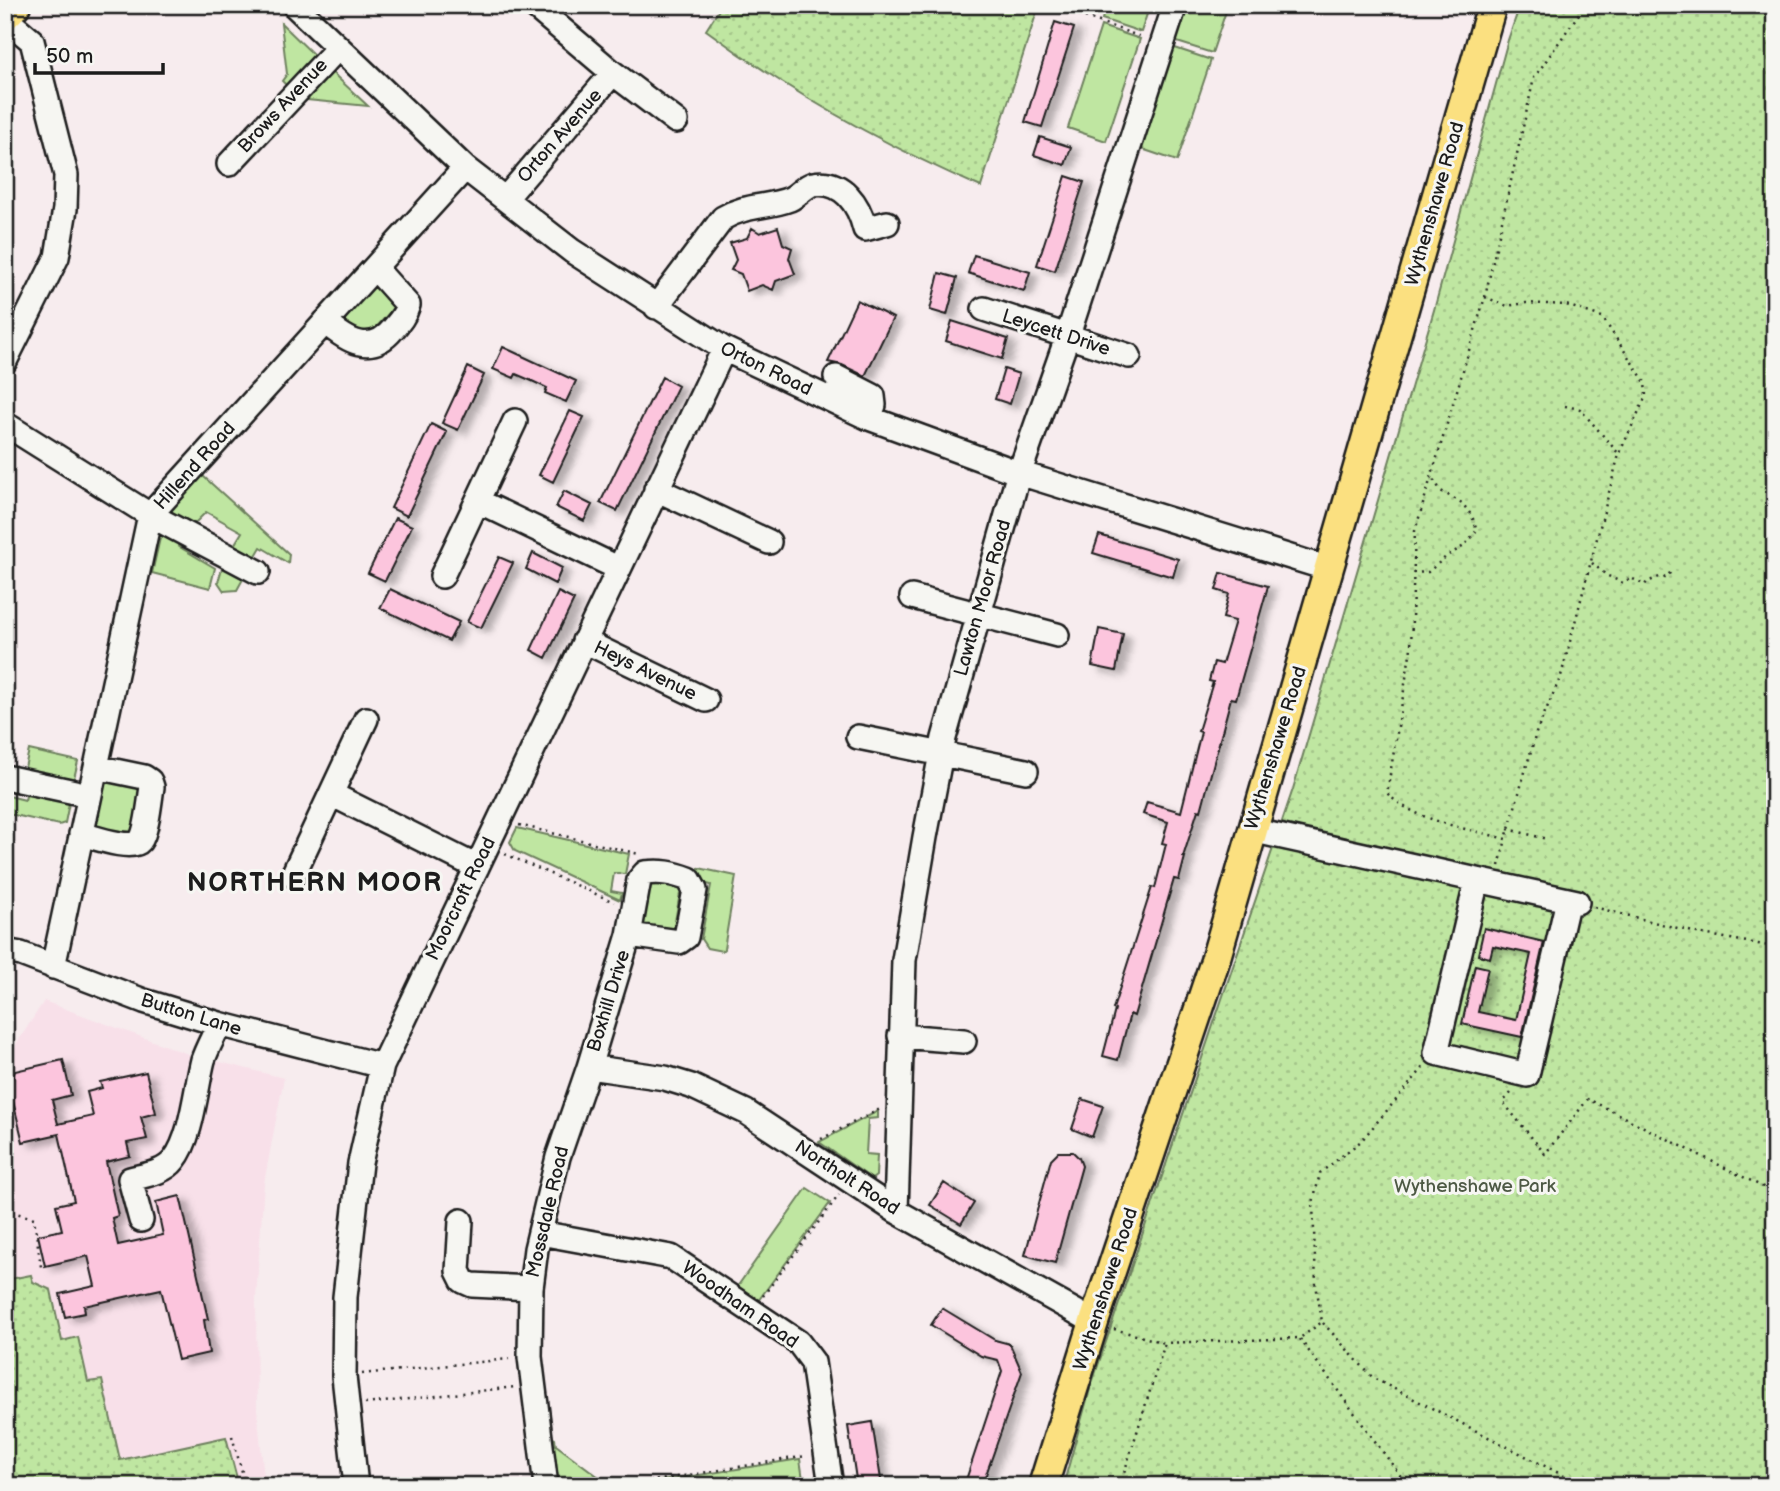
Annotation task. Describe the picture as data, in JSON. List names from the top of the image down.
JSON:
{
  "streets": {
    "main road": ["Wythenshawe Road"],
    "street": [
      "Brows Avenue",
      "Orton Avenue",
      "Leycett Drive",
      "Orton Road",
      "Hillend Road",
      "Lawton Moor Road",
      "Heys Avenue",
      "Moorcroft Road",
      "Boxhill Drive",
      "Button Lane",
      "Northolt Road",
      "Mossdale Road",
      "Woodham Road"
    ]
  },
  "crossings": [
    ["Brows Avenue", "Orton Road"],
    ["Orton Avenue", "Orton Road"],
    ["Wythenshawe Road", "Orton Road"],
    ["Wythenshawe Road", "Northolt Road"],
    ["Leycett Drive", "Lawton Moor Road"],
    ["Orton Road", "Hillend Road"],
    ["Orton Road", "Lawton Moor Road"],
    ["Orton Road", "Moorcroft Road"],
    ["Hillend Road", "Button Lane"],
    ["Lawton Moor Road", "Northolt Road"],
    ["Heys Avenue", "Moorcroft Road"],
    ["Moorcroft Road", "Button Lane"],
    ["Boxhill Drive", "Northolt Road"],
    ["Boxhill Drive", "Mossdale Road"],
    ["Northolt Road", "Mossdale Road"],
    ["Mossdale Road", "Woodham Road"]
  ],
  "districts": ["NORTHERN MOOR"],
  "parks": ["Wythenshawe Park"],
  "scale_bar": "50 m"
}
